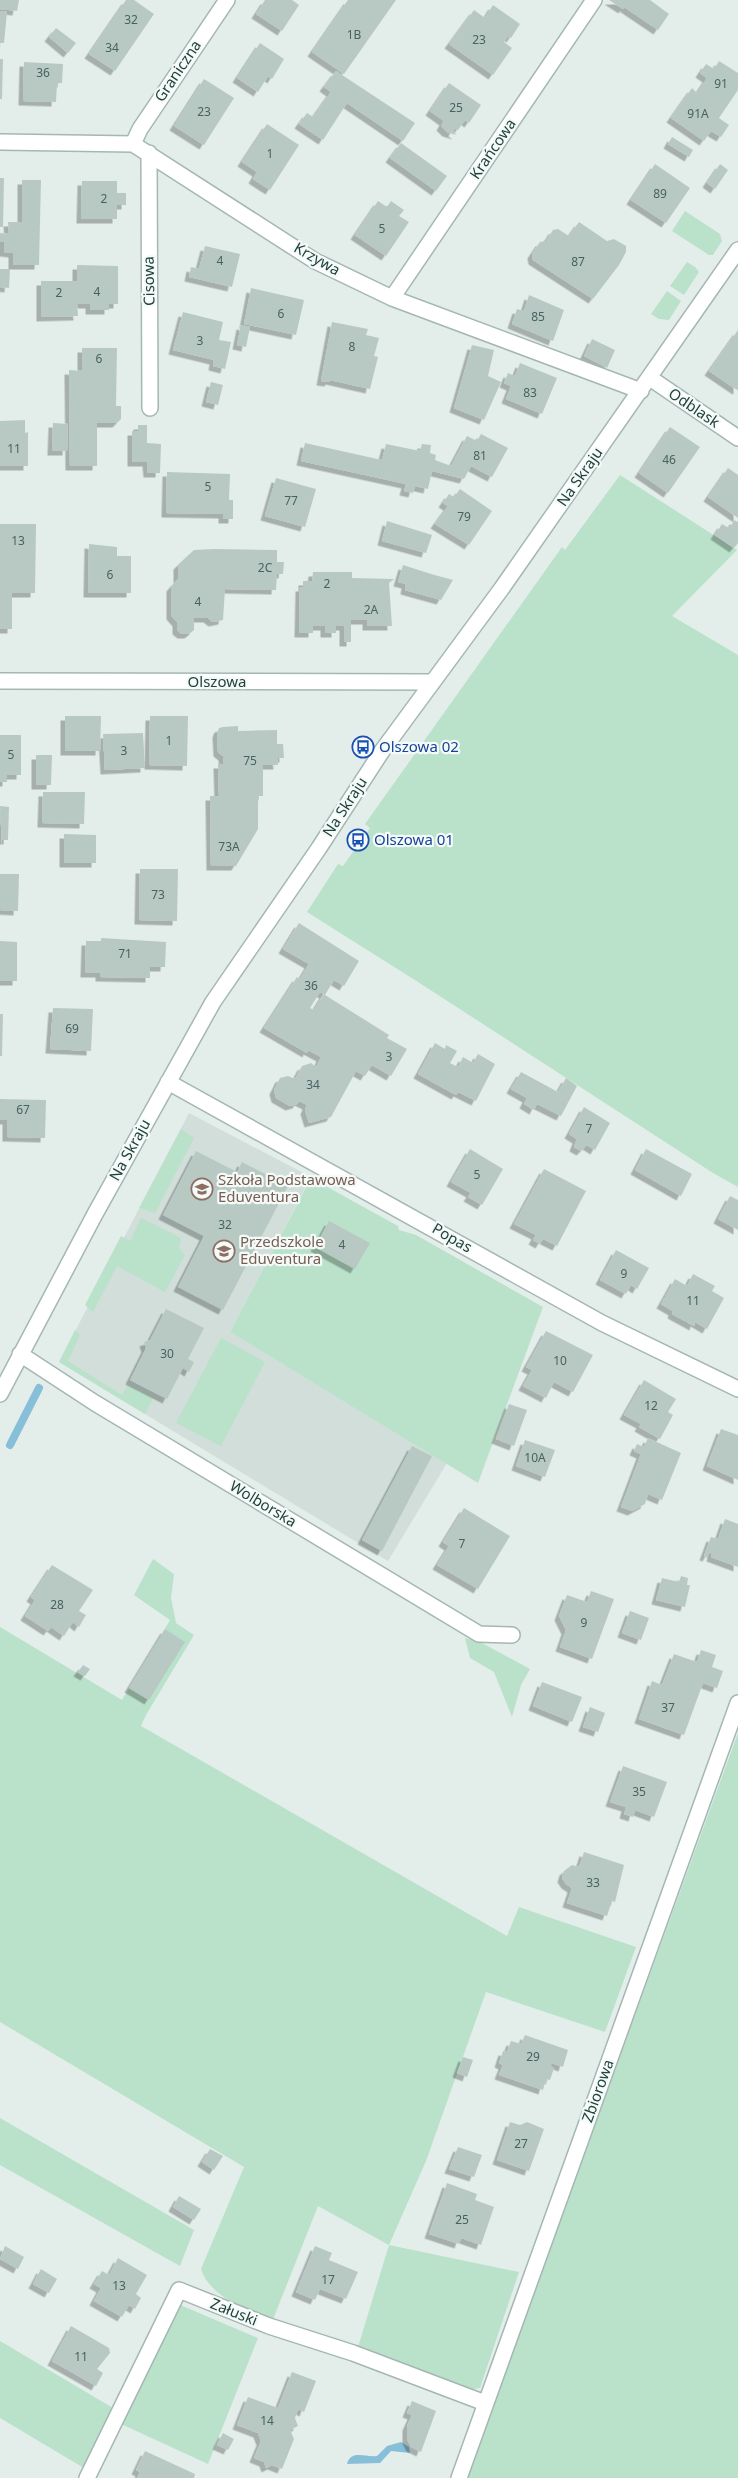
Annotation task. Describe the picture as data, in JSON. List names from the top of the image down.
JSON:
{
  "streets": {
    "street": [
      "Graniczna",
      "Krańcowa",
      "Krzywa",
      "Cisowa",
      "Odblask",
      "Na Skraju",
      "Olszowa",
      "Popas",
      "Wolborska",
      "Zbiorowa",
      "Załuski"
    ]
  },
  "crossings": [
    ["Graniczna", "Krzywa"],
    ["Krańcowa", "Krzywa"],
    ["Krzywa", "Cisowa"],
    ["Krzywa", "Na Skraju"],
    ["Odblask", "Na Skraju"],
    ["Na Skraju", "Olszowa"],
    ["Na Skraju", "Popas"],
    ["Na Skraju", "Wolborska"],
    ["Zbiorowa", "Załuski"]
  ],
  "places": {
    "bus stop": ["Olszowa 02", "Olszowa 01"],
    "school or university": ["Szkoła Podstawowa Eduventura", "Przedszkole Eduventura"]
  },
  "house_numbers": [
    "32",
    "1B",
    "23",
    "34",
    "36",
    "91",
    "25",
    "23",
    "91A",
    "1",
    "89",
    "2",
    "5",
    "4",
    "87",
    "4",
    "2",
    "6",
    "85",
    "3",
    "8",
    "6",
    "83",
    "11",
    "81",
    "46",
    "5",
    "77",
    "79",
    "13",
    "2C",
    "6",
    "2",
    "4",
    "2A",
    "1",
    "3",
    "5",
    "75",
    "73A",
    "73",
    "71",
    "36",
    "69",
    "3",
    "34",
    "67",
    "7",
    "5",
    "32",
    "4",
    "9",
    "11",
    "30",
    "10",
    "12",
    "10A",
    "7",
    "28",
    "9",
    "37",
    "35",
    "33",
    "29",
    "27",
    "25",
    "17",
    "13",
    "11",
    "14"
  ]
}
